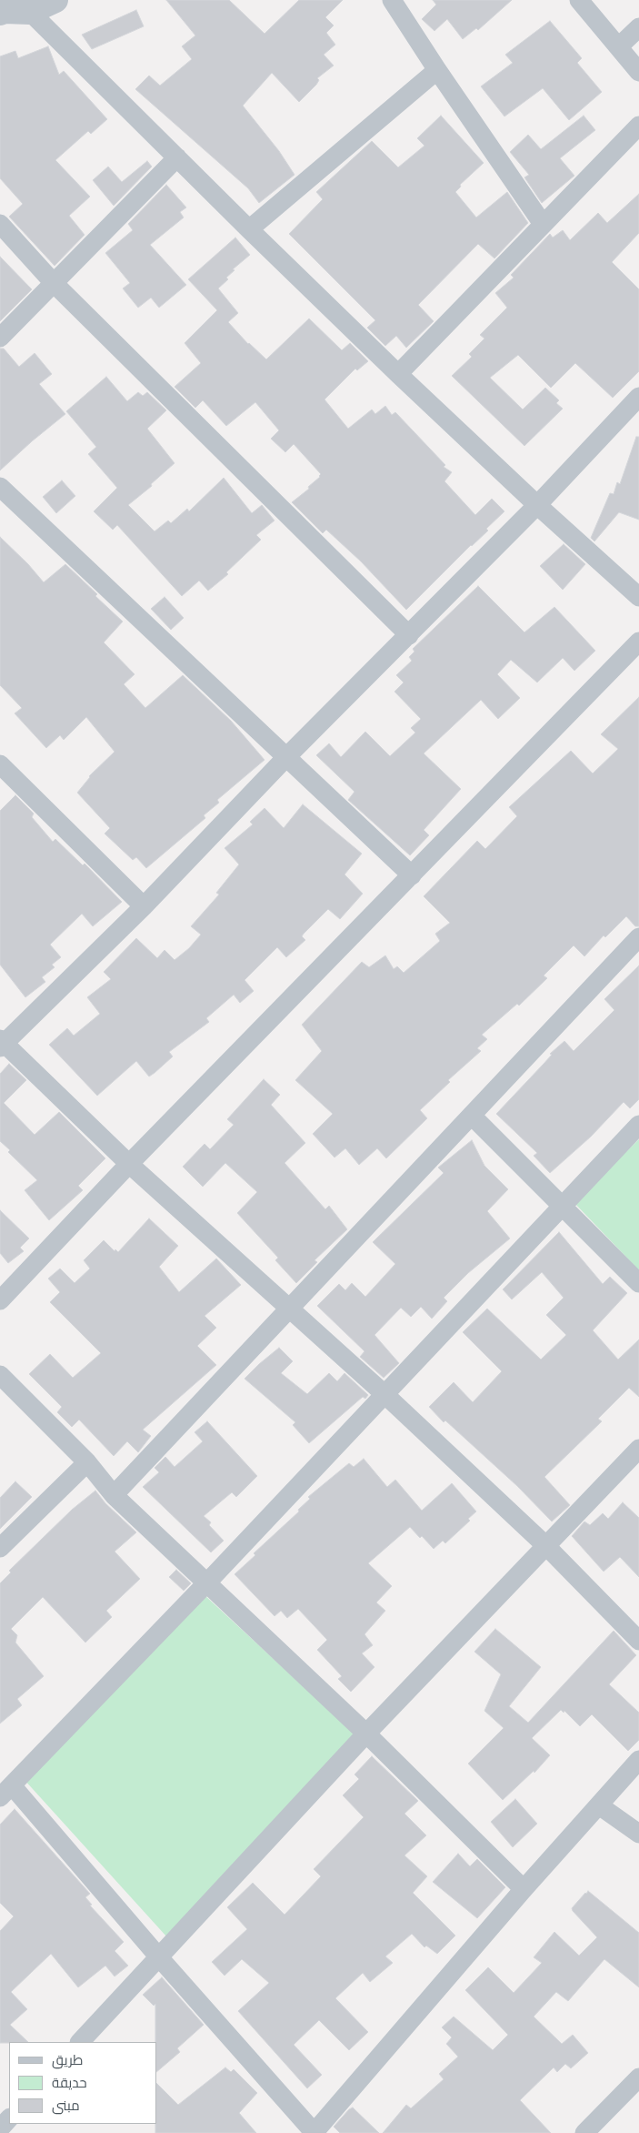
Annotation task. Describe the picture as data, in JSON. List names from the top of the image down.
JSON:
{
  "legend": ["طريق", "حديقة", "مبنى"]
}
